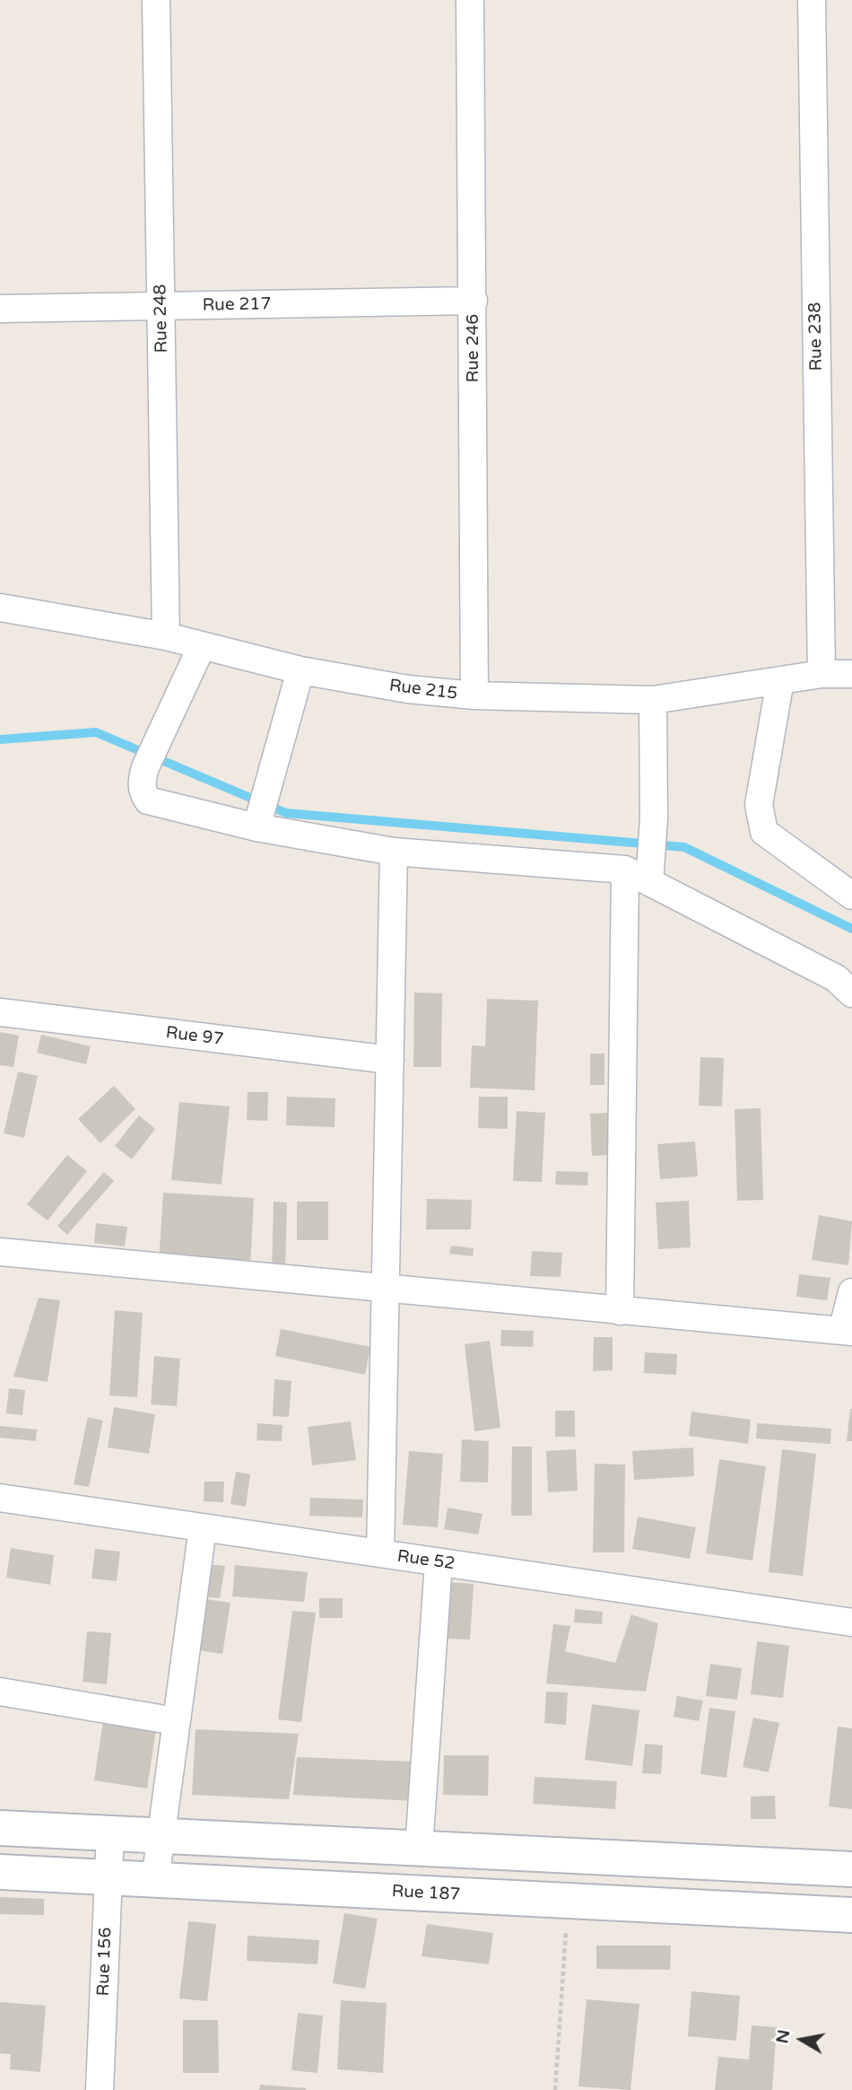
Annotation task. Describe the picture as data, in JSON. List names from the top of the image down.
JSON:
{
  "streets": {
    "street": [
      "Rue 217",
      "Rue 248",
      "Rue 238",
      "Rue 246",
      "Rue 215",
      "Rue 97",
      "Rue 52",
      "Rue 187",
      "Rue 156"
    ]
  },
  "crossings": [
    ["Rue 217", "Rue 248"],
    ["Rue 217", "Rue 246"],
    ["Rue 248", "Rue 215"],
    ["Rue 238", "Rue 215"],
    ["Rue 246", "Rue 215"],
    ["Rue 187", "Rue 156"]
  ],
  "north": "left"
}
